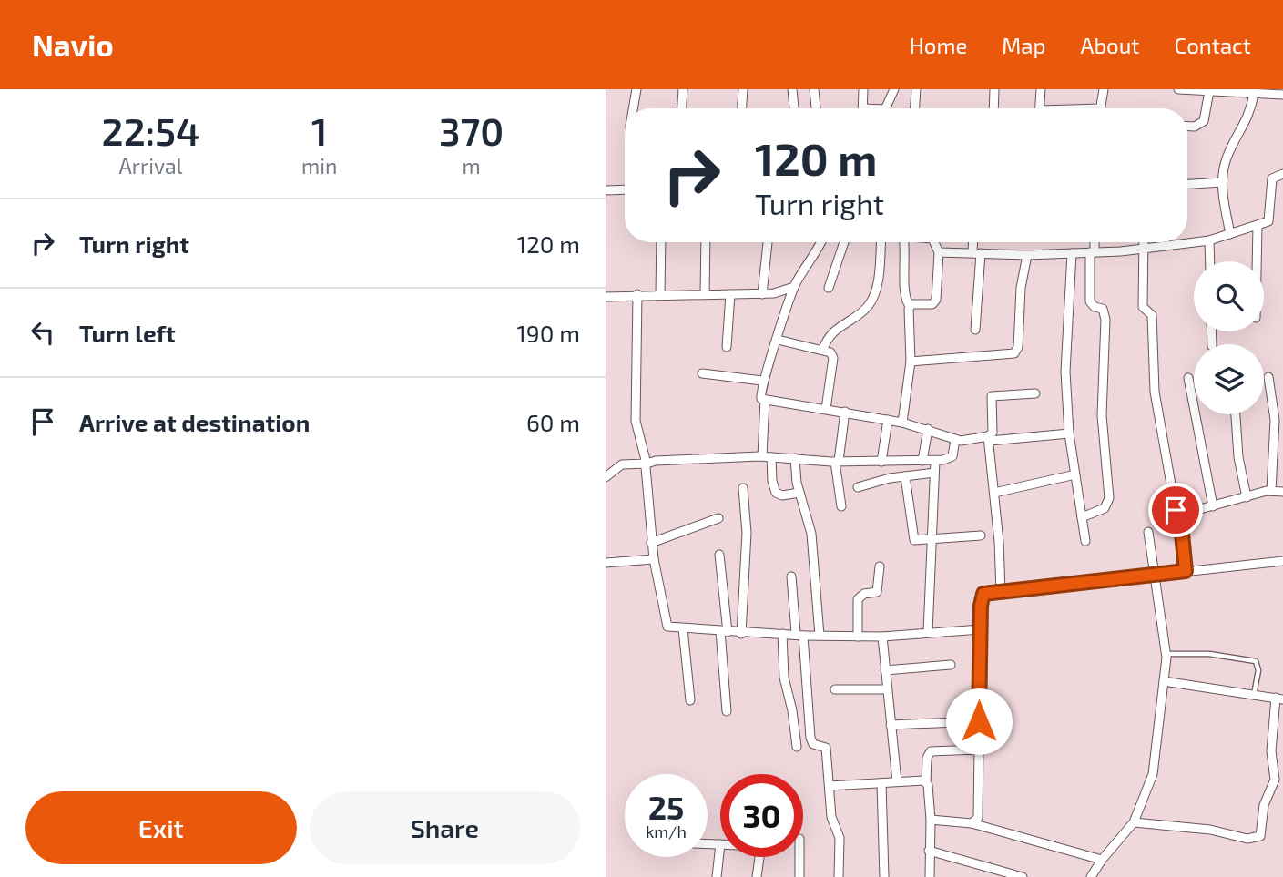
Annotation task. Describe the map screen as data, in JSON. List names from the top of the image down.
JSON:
{
  "page": {
    "header": "Navio",
    "nav": [
      "Home",
      "Map",
      "About",
      "Contact"
    ],
    "eta": [
      "22:54",
      "Arrival",
      "1",
      "min",
      "370",
      "m"
    ],
    "turn": ["120 m", "Turn right"],
    "list": [
      {
        "name": "Turn right",
        "value": "120 m"
      },
      {
        "name": "Turn left",
        "value": "190 m"
      },
      {
        "name": "Arrive at destination",
        "value": "60 m"
      }
    ],
    "speed": "25 km/h",
    "limit": "30",
    "buttons": ["Exit", "Share"]
  }
}
